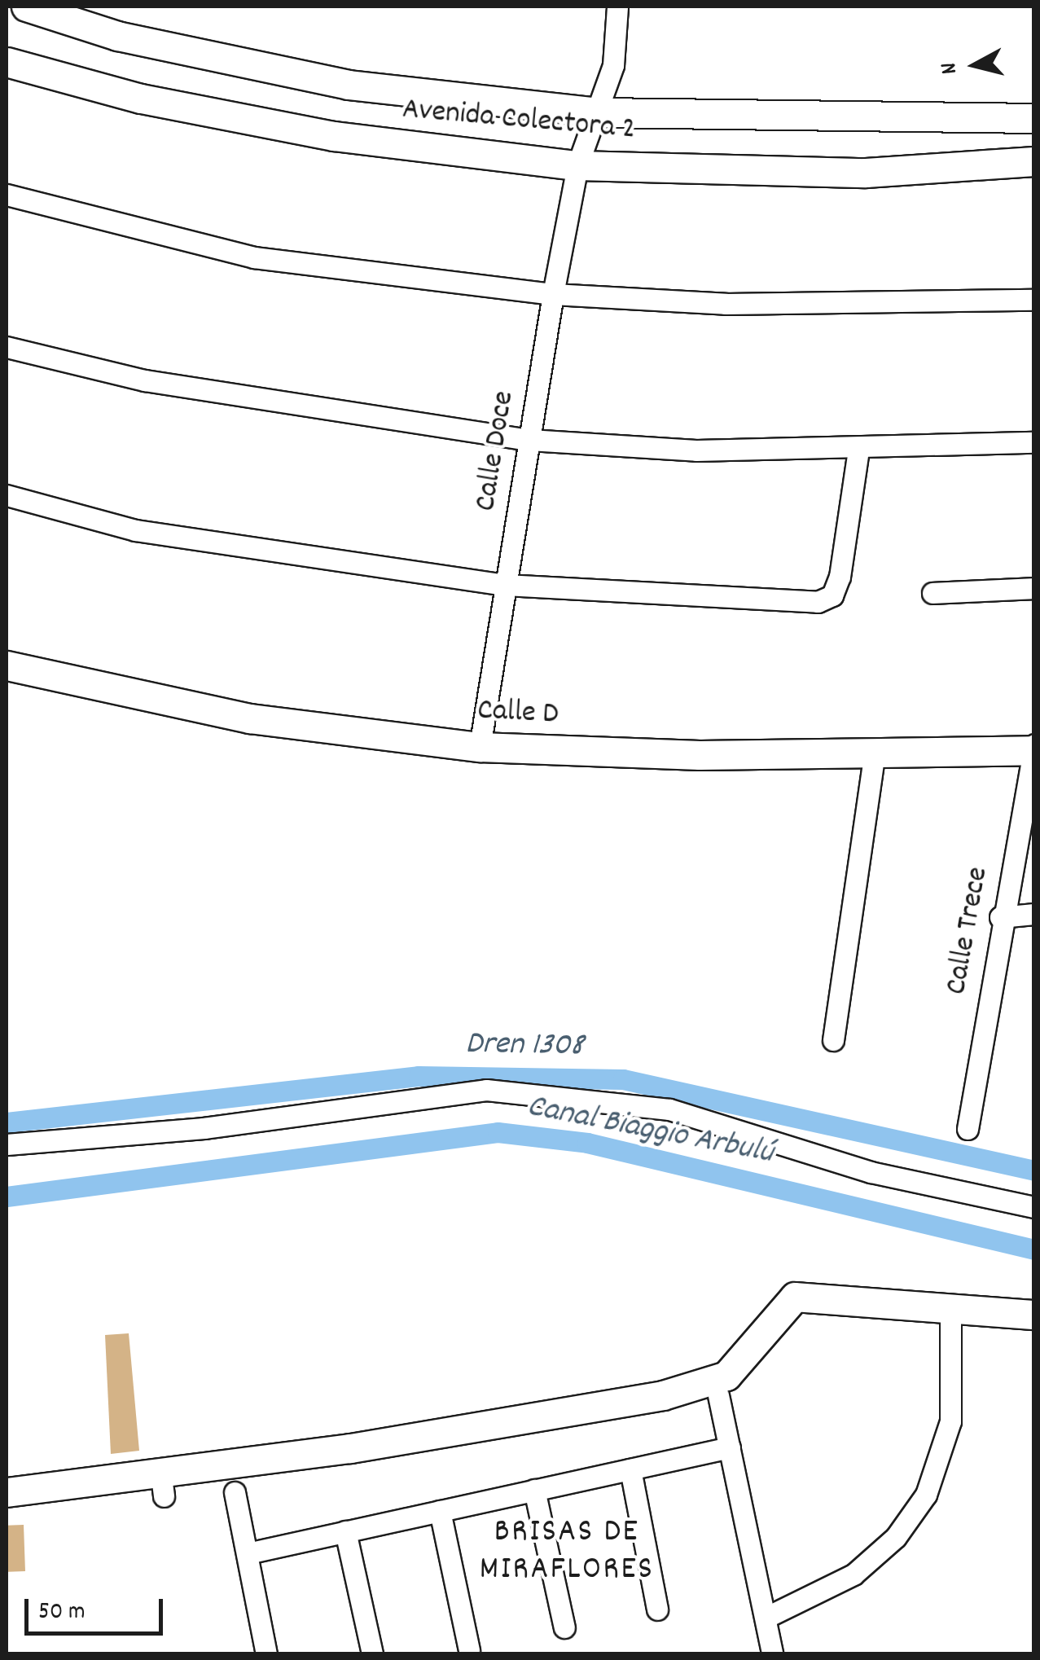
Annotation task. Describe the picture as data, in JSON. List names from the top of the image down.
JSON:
{
  "streets": {
    "street": [
      "Avenida Colectora 2",
      "Calle Doce",
      "Calle D",
      "Calle Trece"
    ]
  },
  "crossings": [
    ["Avenida Colectora 2", "Calle Doce"],
    ["Calle Doce", "Calle D"],
    ["Calle D", "Calle Trece"]
  ],
  "districts": ["BRISAS DE MIRAFLORES"],
  "water": ["Dren 1308", "Canal Biaggio Arbulú"],
  "scale_bar": "50 m",
  "north": "left"
}
